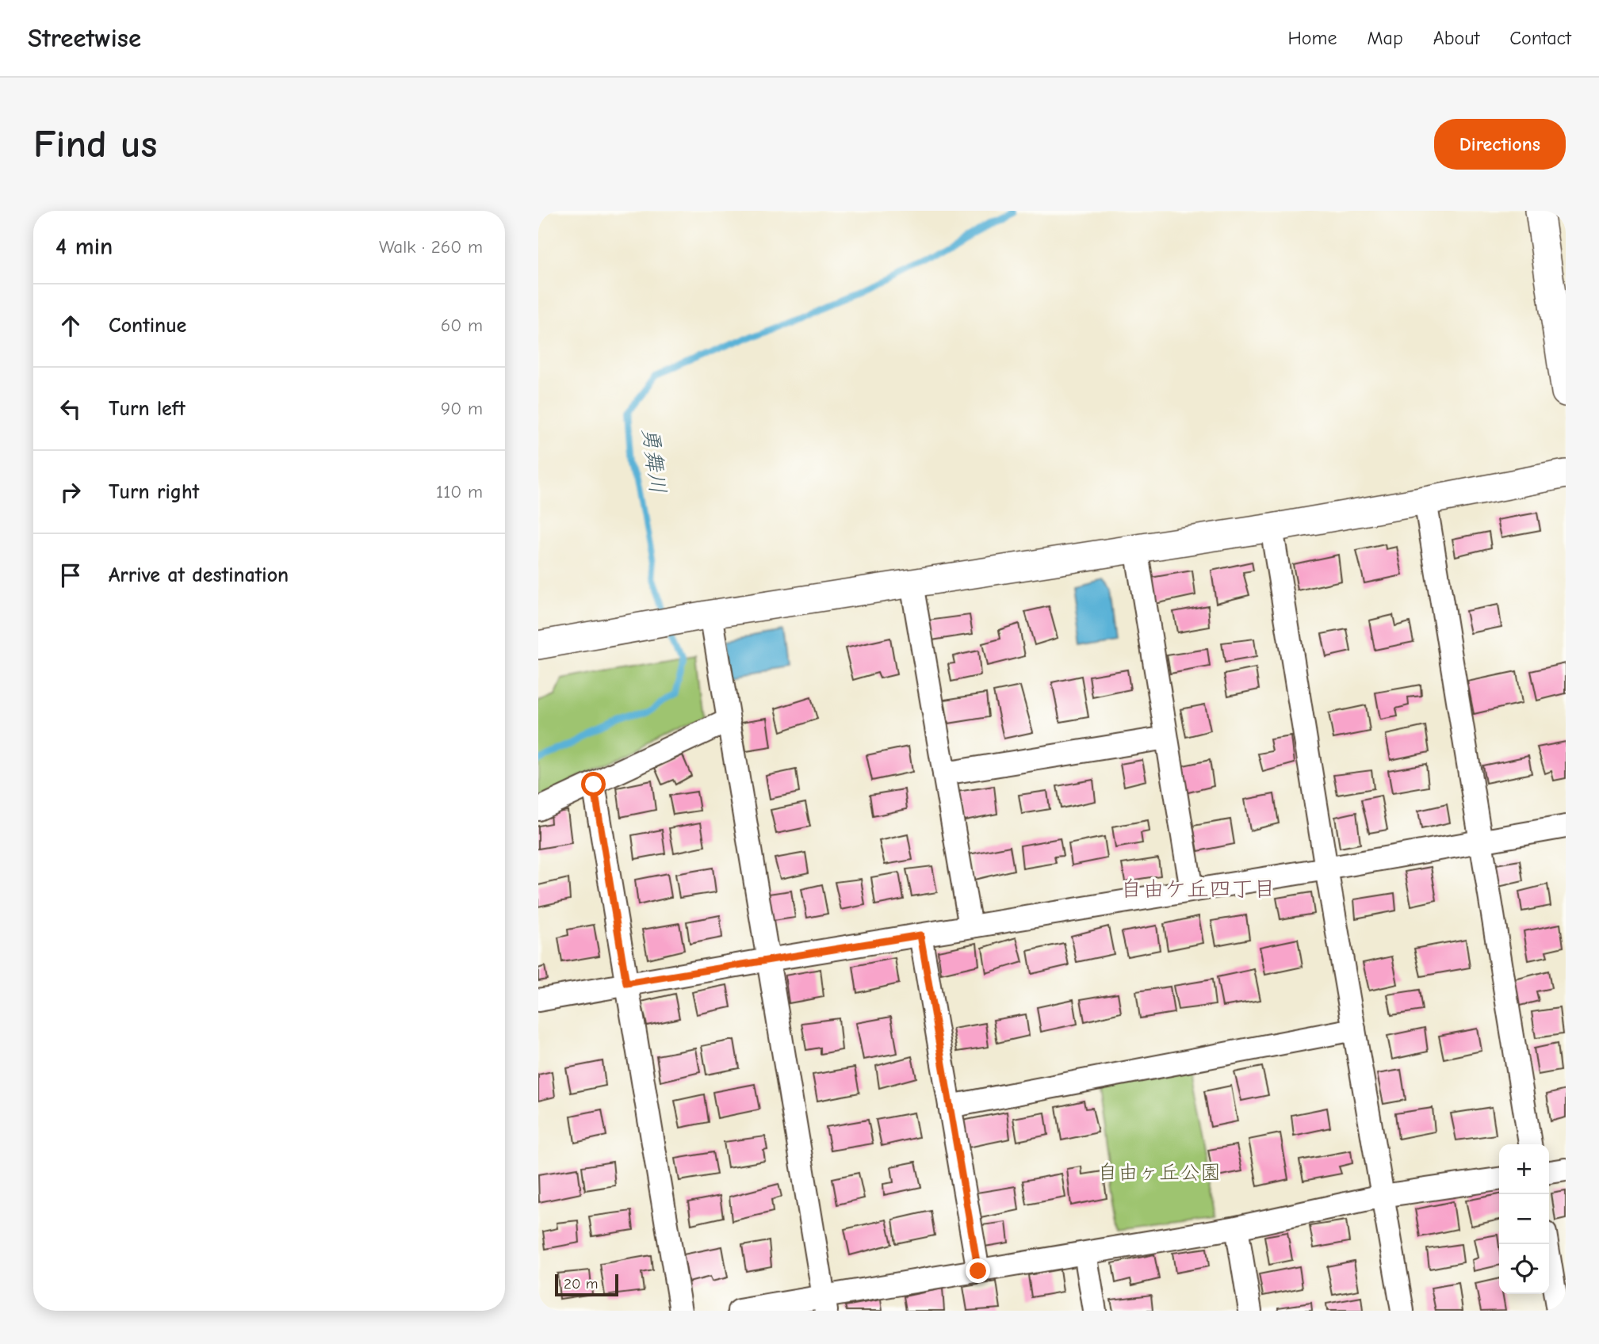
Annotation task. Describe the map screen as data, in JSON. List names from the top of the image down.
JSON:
{
  "districts": ["自由ケ丘四丁目"],
  "water": ["勇舞川"],
  "parks": ["自由ヶ丘公園"],
  "scale_bar": "20 m",
  "page": {
    "header": "Streetwise",
    "nav": [
      "Home",
      "Map",
      "About",
      "Contact"
    ],
    "buttons": "Directions",
    "title": "Find us",
    "heading": ["4 min", "Walk · 260 m"],
    "list": [
      ["Continue", "60 m"],
      ["Turn left", "90 m"],
      ["Turn right", "110 m"],
      "Arrive at destination"
    ],
    "map_buttons": ["+", "−"],
    "scale": "20 m"
  }
}
